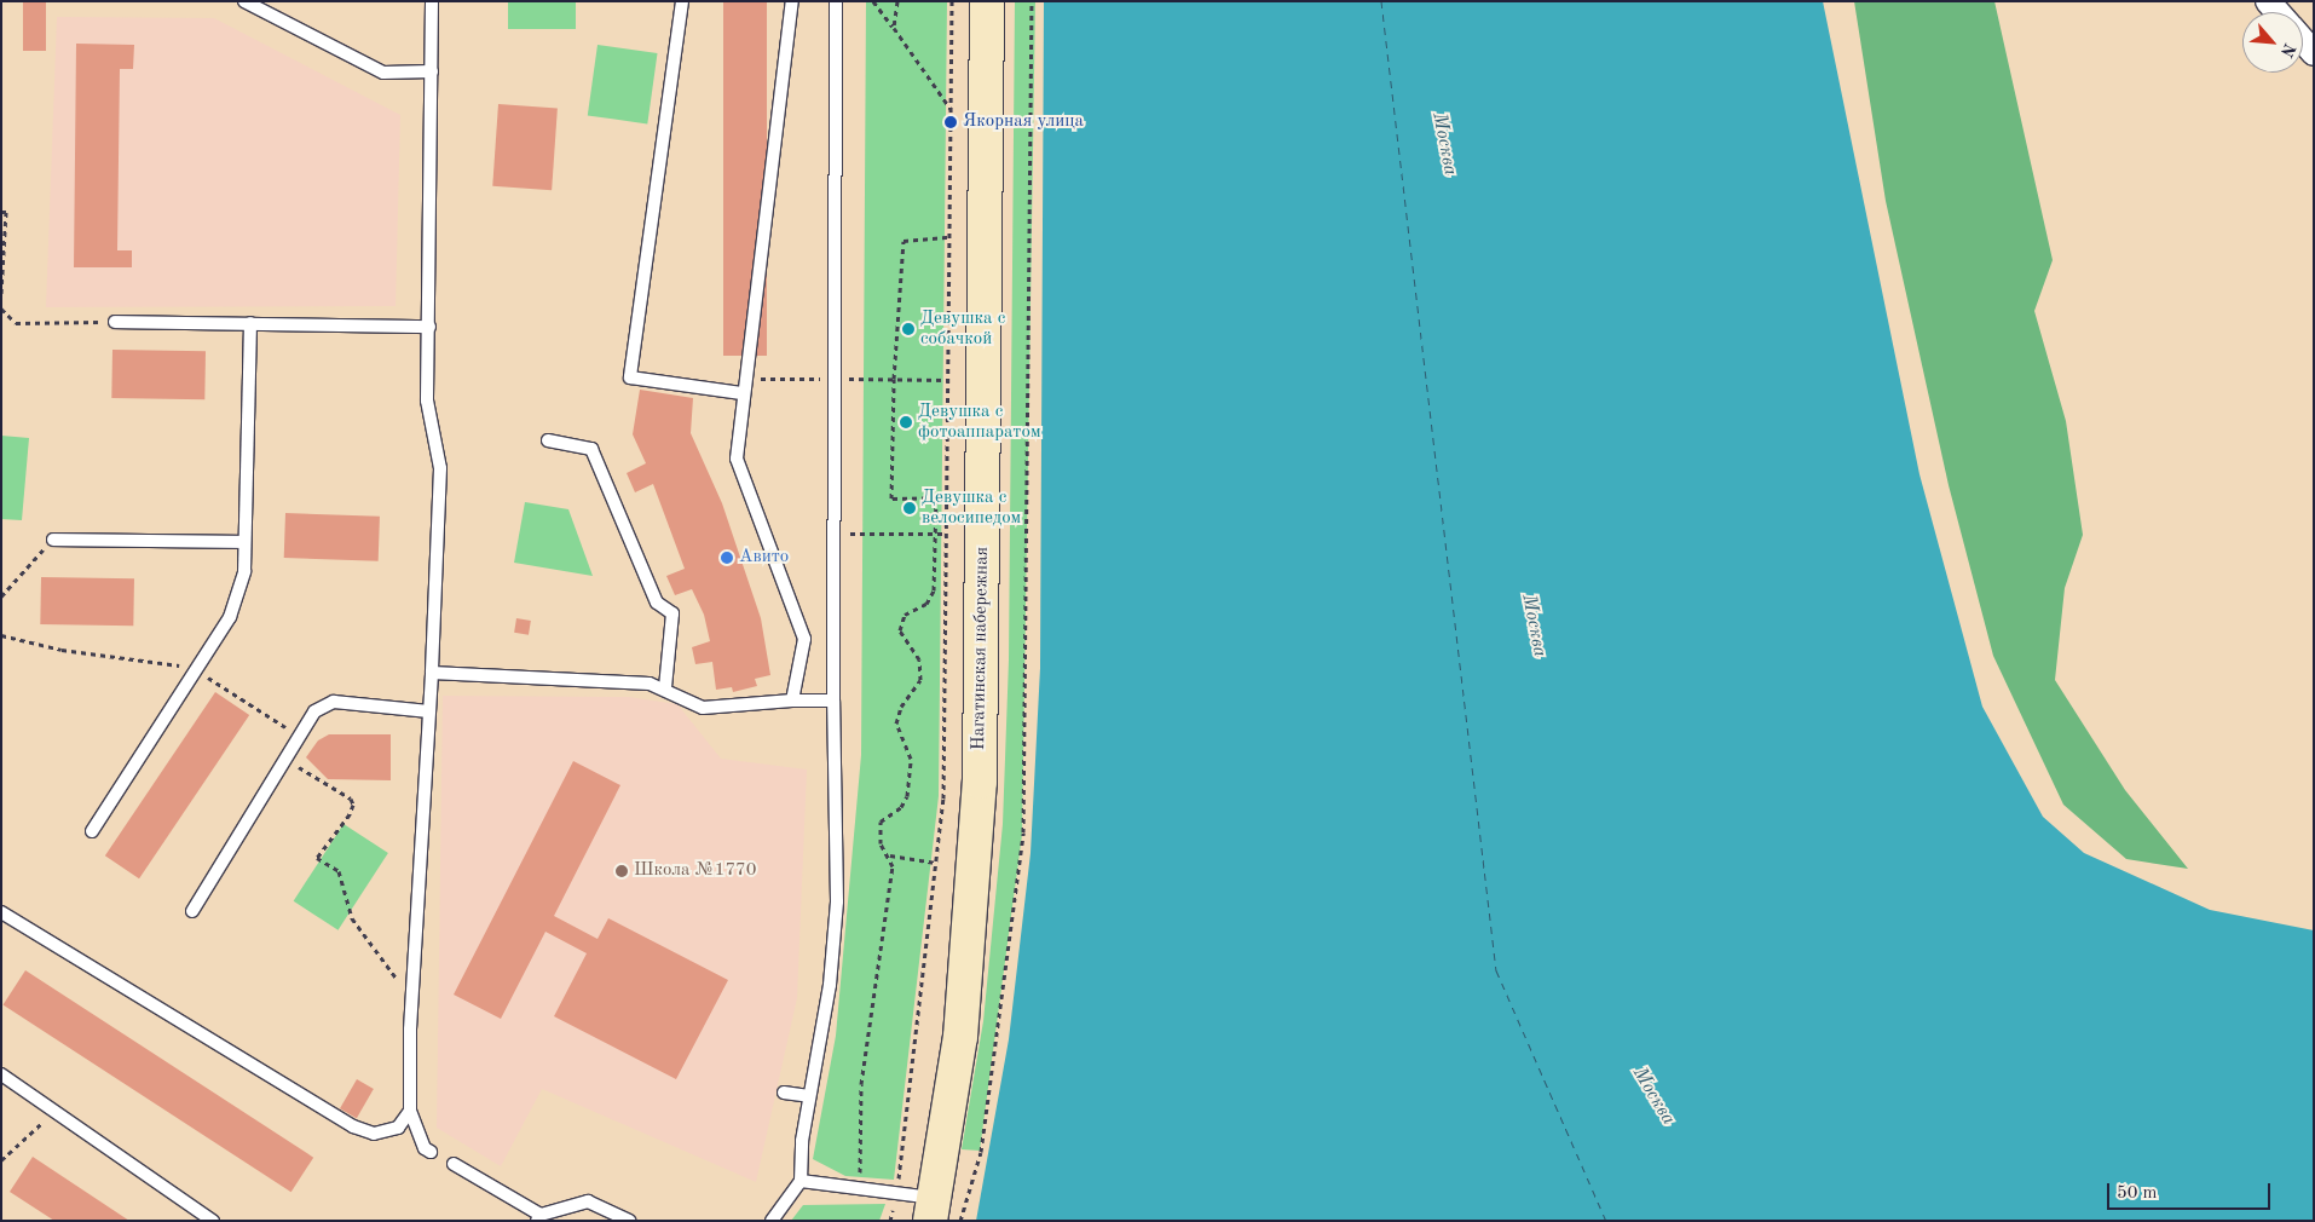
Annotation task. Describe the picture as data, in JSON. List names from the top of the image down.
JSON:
{
  "streets": {
    "street": ["Нагатинская набережная"]
  },
  "water": ["Москва"],
  "places": [
    "Якорная улица",
    "Девушка с собачкой",
    "Девушка с фотоаппаратом",
    "Девушка с велосипедом",
    "Авито",
    "Школа №1770"
  ],
  "scale_bar": "50 m",
  "north": "bottom right"
}
